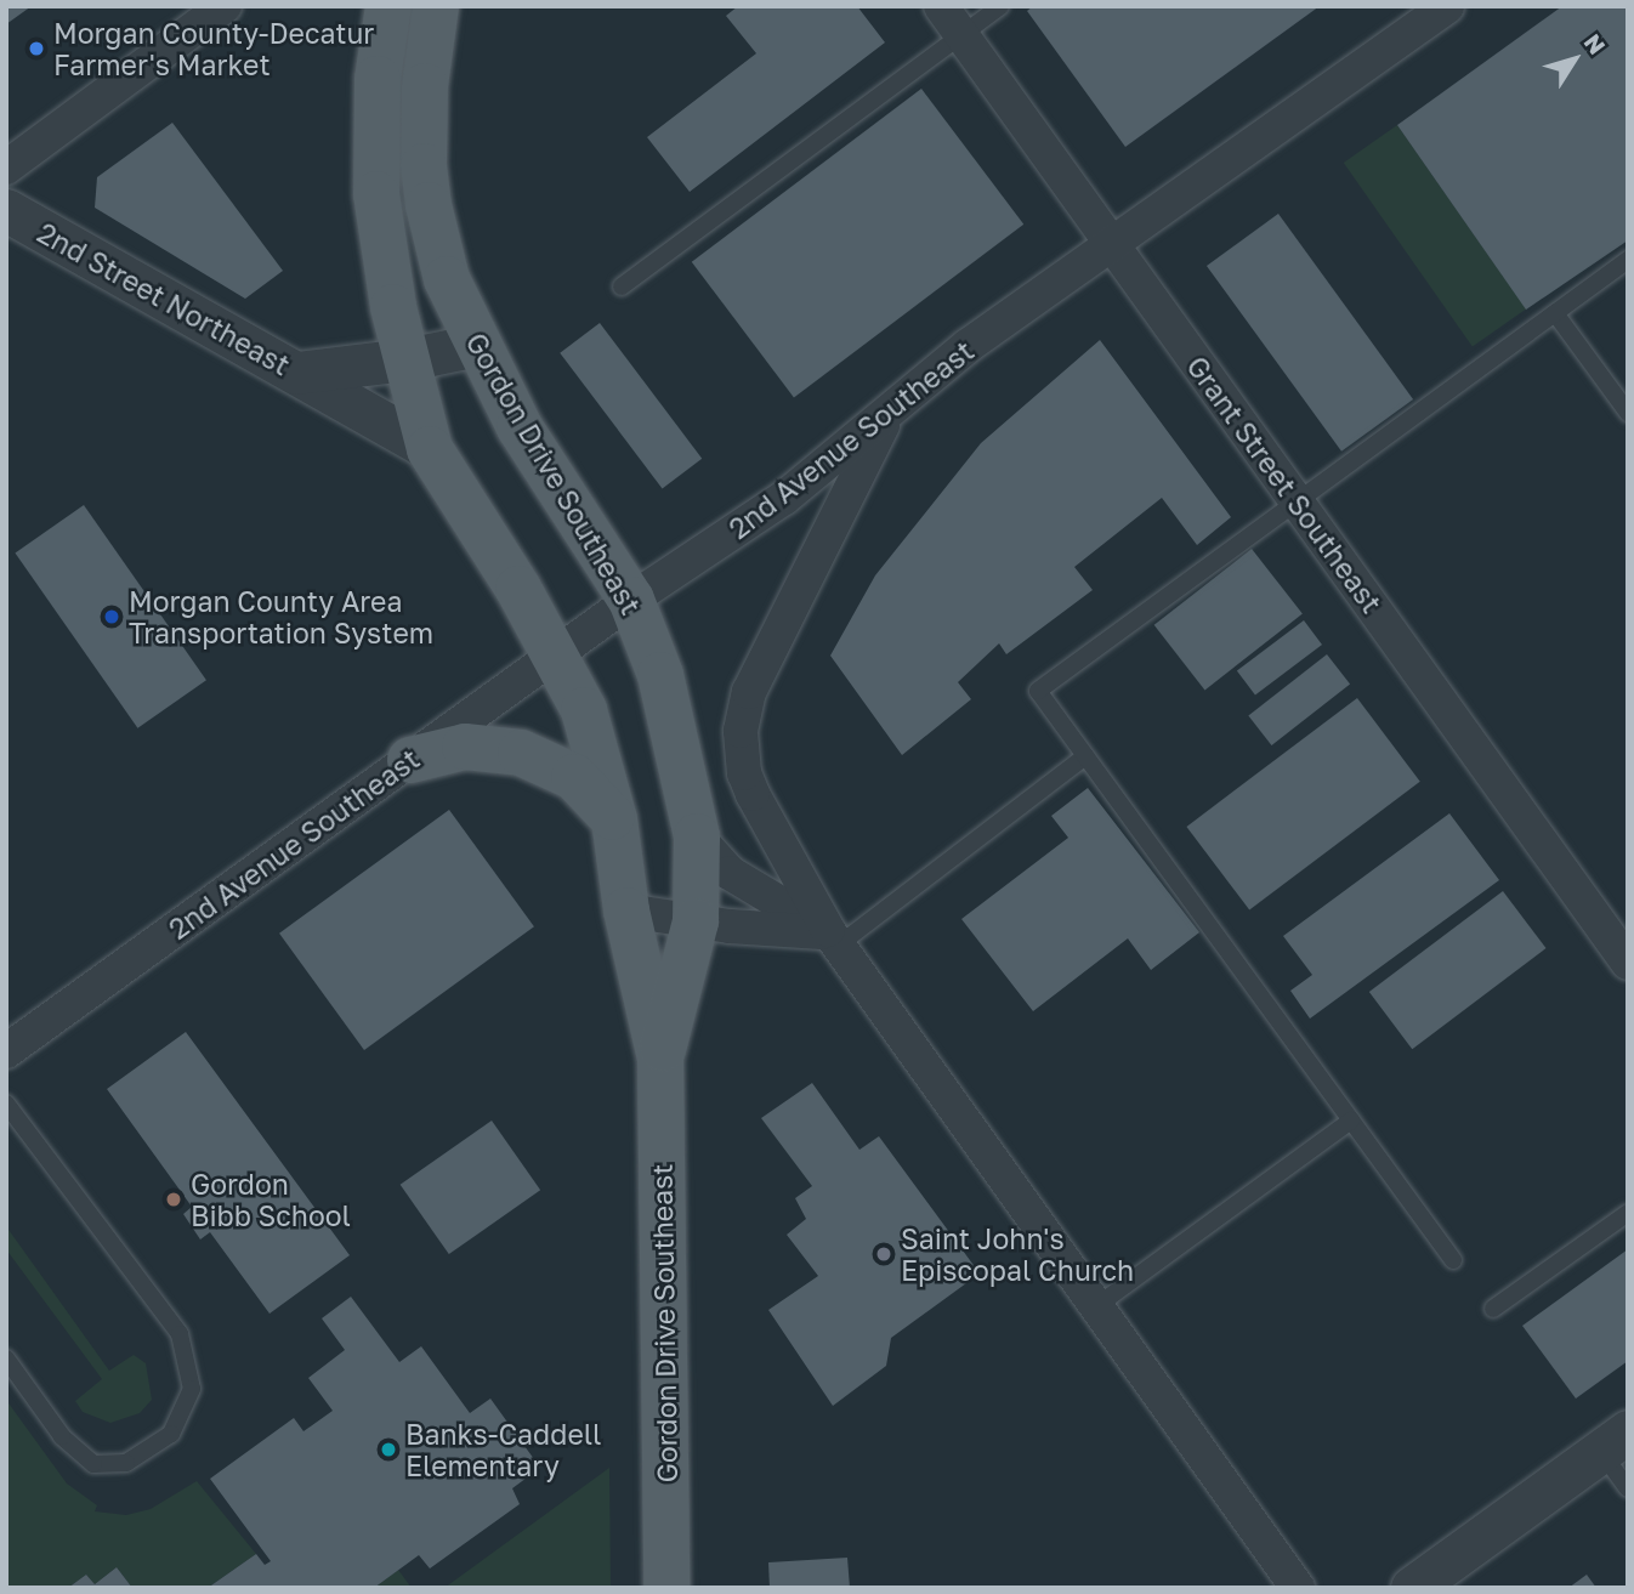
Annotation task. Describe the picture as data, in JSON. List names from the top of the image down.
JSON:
{
  "streets": {
    "main road": ["Gordon Drive Southeast"],
    "street": ["2nd Street Northeast", "2nd Avenue Southeast", "Grant Street Southeast"]
  },
  "crossings": [
    ["2nd Street Northeast", "Gordon Drive Southeast"],
    ["2nd Avenue Southeast", "Gordon Drive Southeast"],
    ["2nd Avenue Southeast", "Grant Street Southeast"]
  ],
  "places": [
    "Morgan County-Decatur Farmer's Market",
    "Morgan County Area Transportation System",
    "Gordon Bibb School",
    "Saint John's Episcopal Church",
    "Banks-Caddell Elementary"
  ],
  "north": "top right"
}
